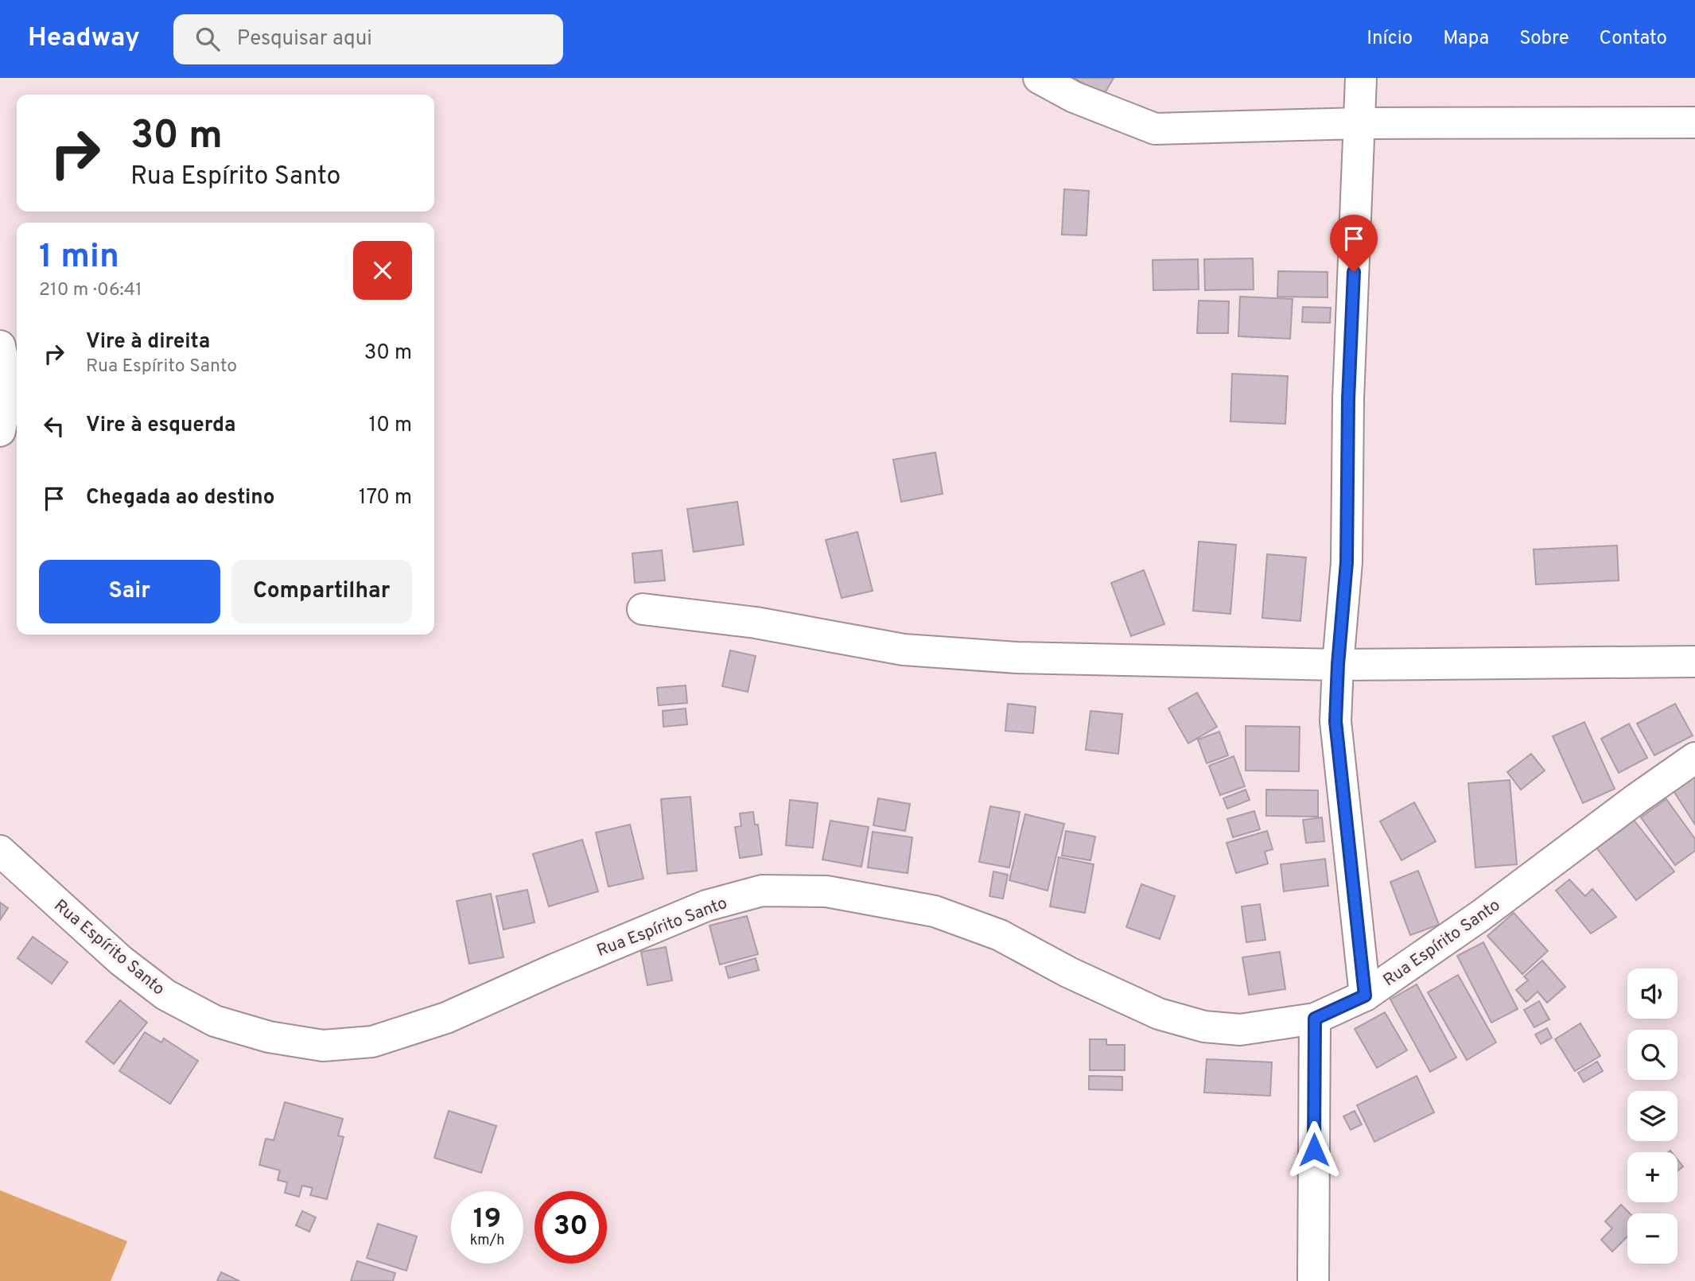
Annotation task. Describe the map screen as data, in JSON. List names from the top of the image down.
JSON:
{
  "streets": {
    "street": ["Rua Espírito Santo"]
  },
  "page": {
    "header": "Headway",
    "search": "Pesquisar aqui",
    "nav": [
      "Início",
      "Mapa",
      "Sobre",
      "Contato"
    ],
    "turn": ["30 m", "Rua Espírito Santo"],
    "heading": ["1 min", "210 m · 06:41"],
    "list": [
      {
        "name": "Vire à direita",
        "note": "Rua Espírito Santo",
        "value": "30 m"
      },
      {
        "name": "Vire à esquerda",
        "value": "10 m"
      },
      {
        "name": "Chegada ao destino",
        "value": "170 m"
      }
    ],
    "buttons": ["Sair", "Compartilhar"],
    "map_buttons": ["+", "−"],
    "speed": "19 km/h",
    "limit": "30"
  }
}
